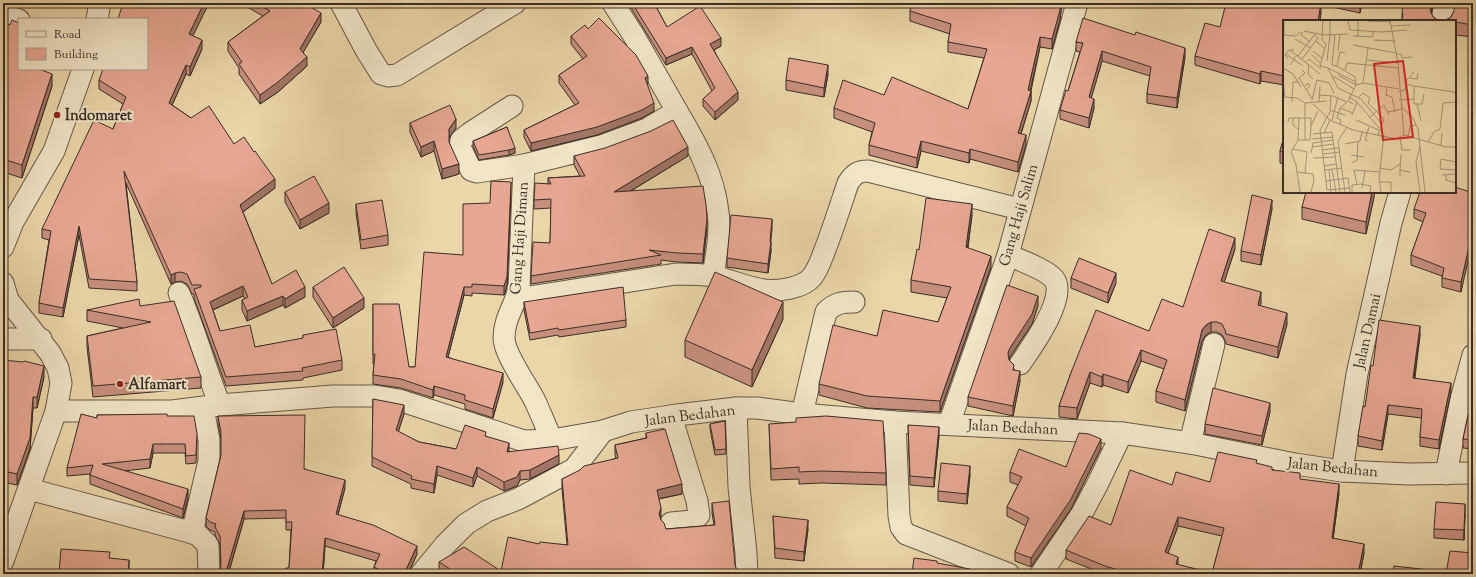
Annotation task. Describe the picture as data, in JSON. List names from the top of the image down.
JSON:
{
  "streets": {
    "street": [
      "Gang Haji Salim",
      "Gang Haji Diman",
      "Jalan Damai",
      "Jalan Bedahan"
    ]
  },
  "crossings": [
    ["Gang Haji Salim", "Jalan Bedahan"],
    ["Gang Haji Diman", "Jalan Bedahan"],
    ["Jalan Damai", "Jalan Bedahan"]
  ],
  "places": ["Indomaret", "Alfamart"],
  "legend": ["Road", "Building"]
}
